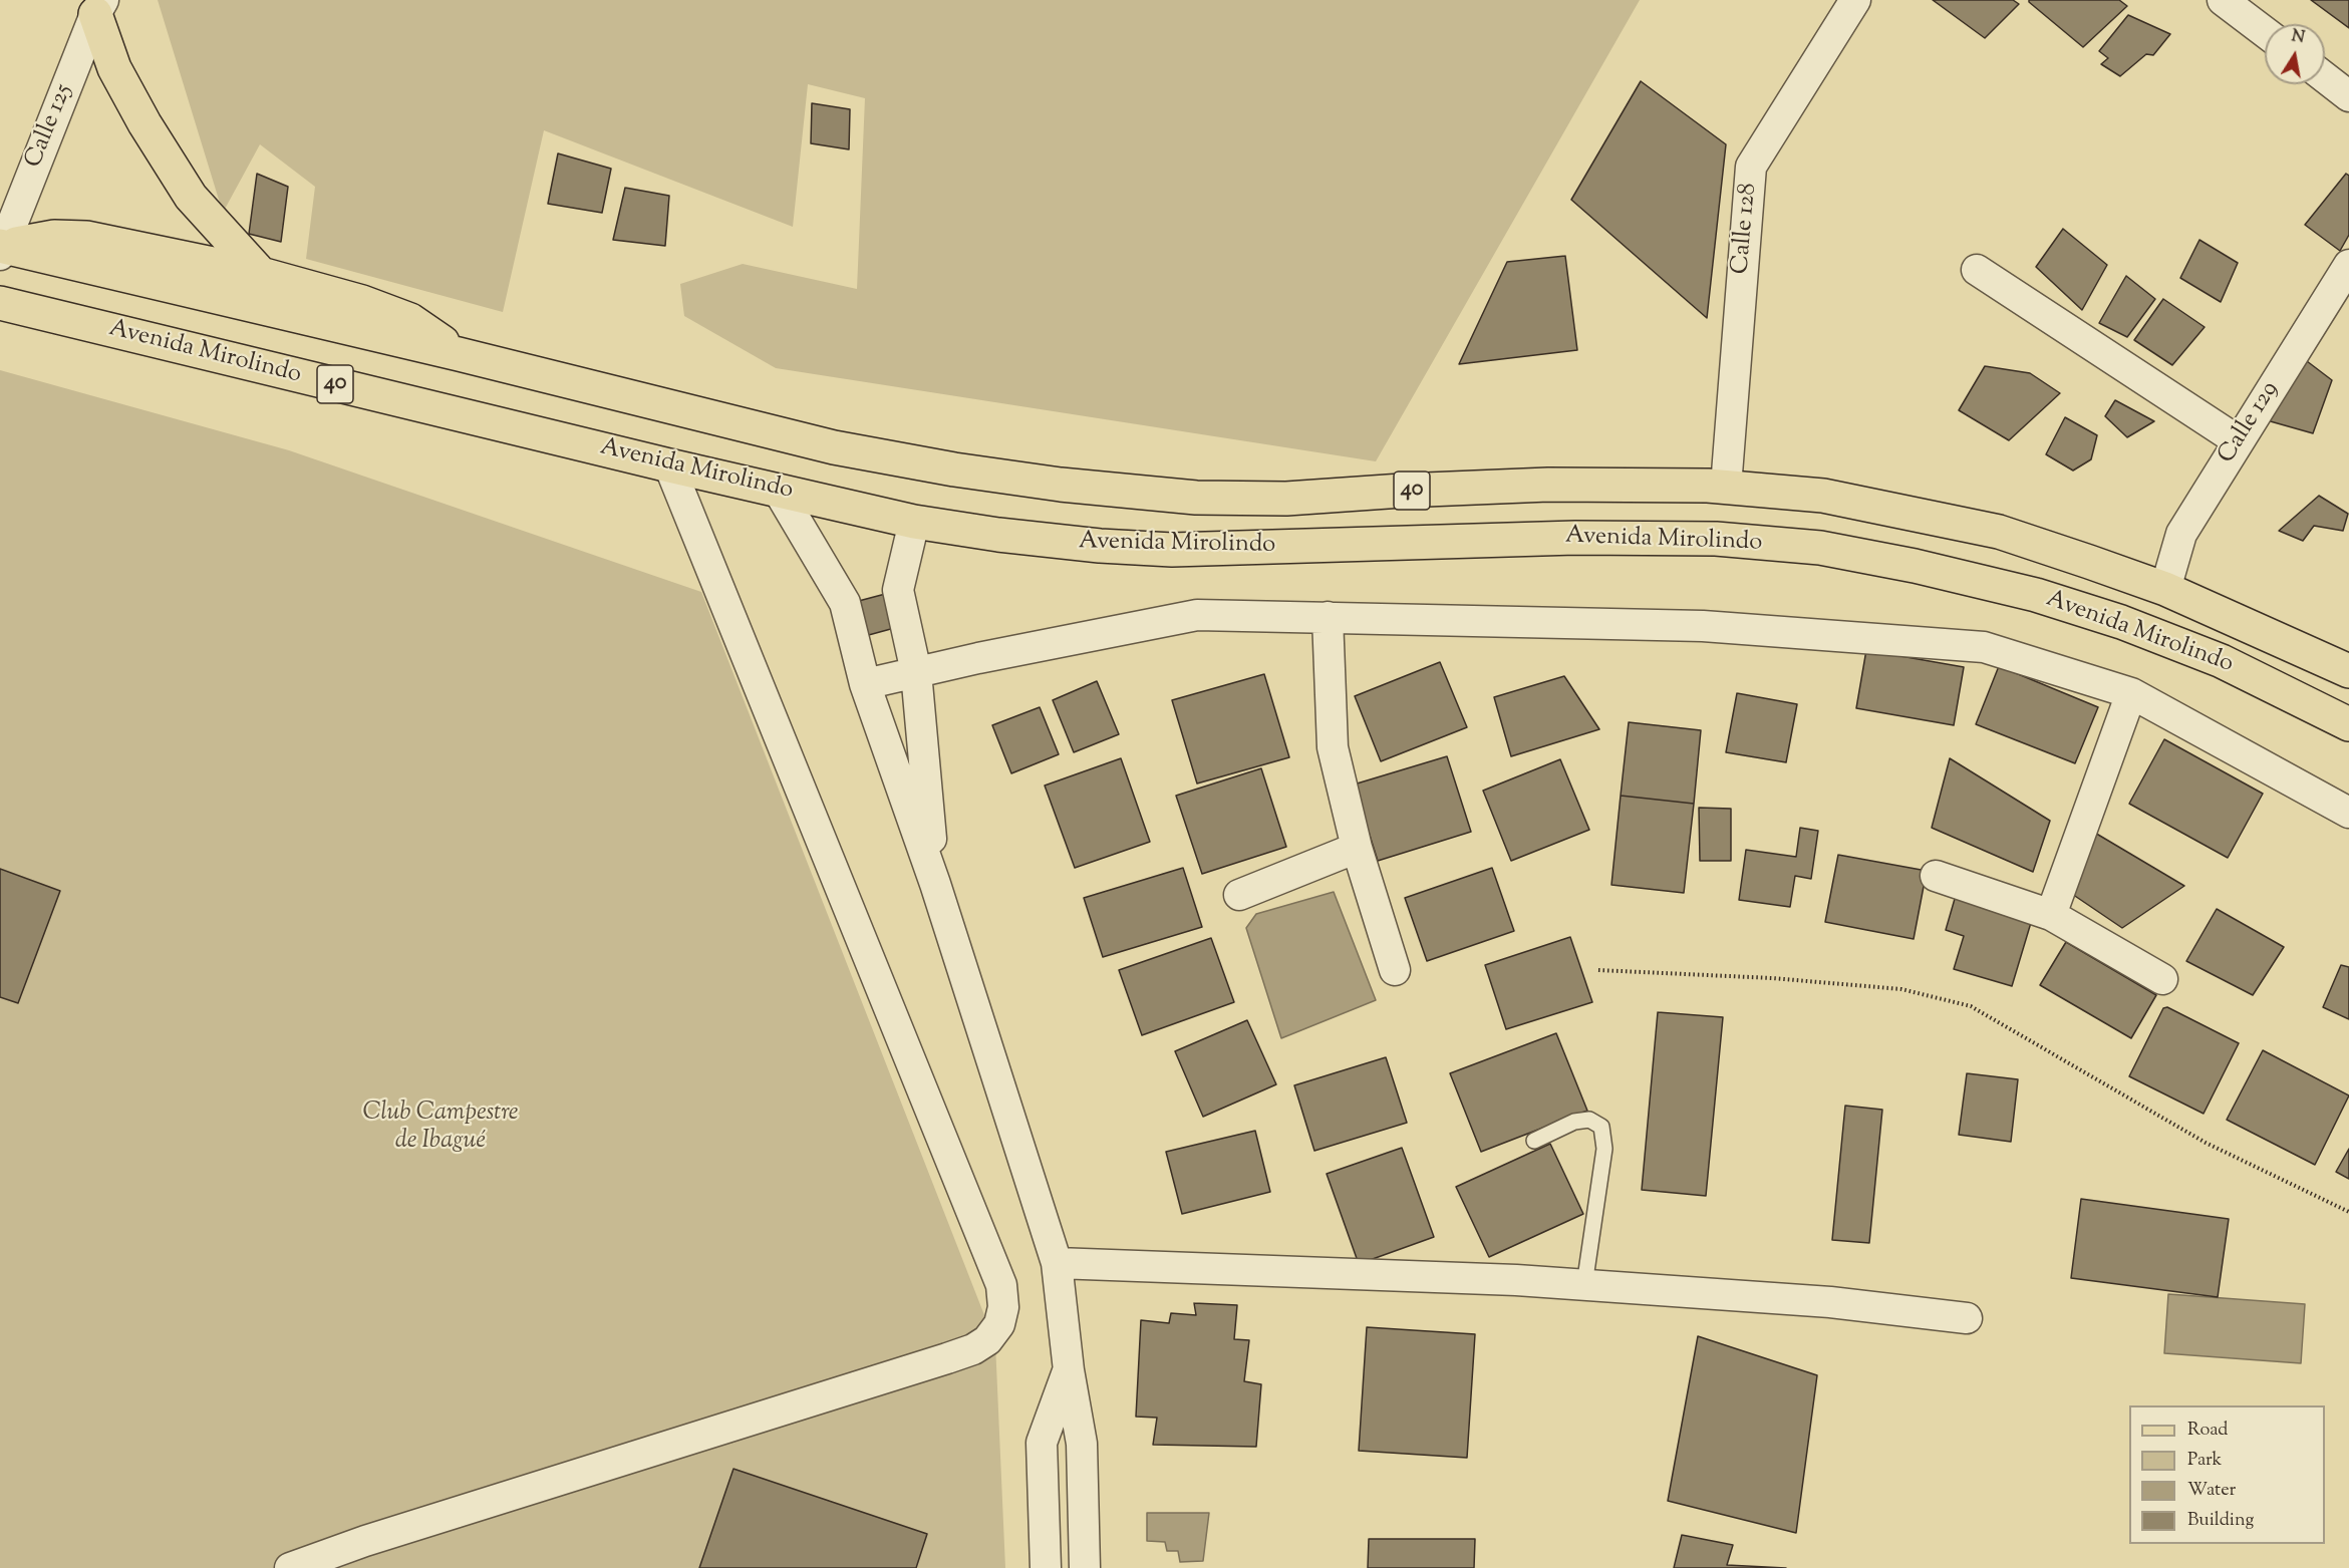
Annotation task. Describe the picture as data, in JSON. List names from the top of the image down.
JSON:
{
  "streets": {
    "main road": ["Avenida Mirolindo", "40"],
    "street": ["Calle 125", "Calle 128", "Calle 129"]
  },
  "crossings": [
    ["Calle 125", "Avenida Mirolindo"],
    ["Calle 128", "Avenida Mirolindo"],
    ["Avenida Mirolindo", "Calle 129"]
  ],
  "parks": ["Club Campestre de Ibagué"],
  "legend": [
    "Road",
    "Park",
    "Water",
    "Building"
  ],
  "north": "top"
}
